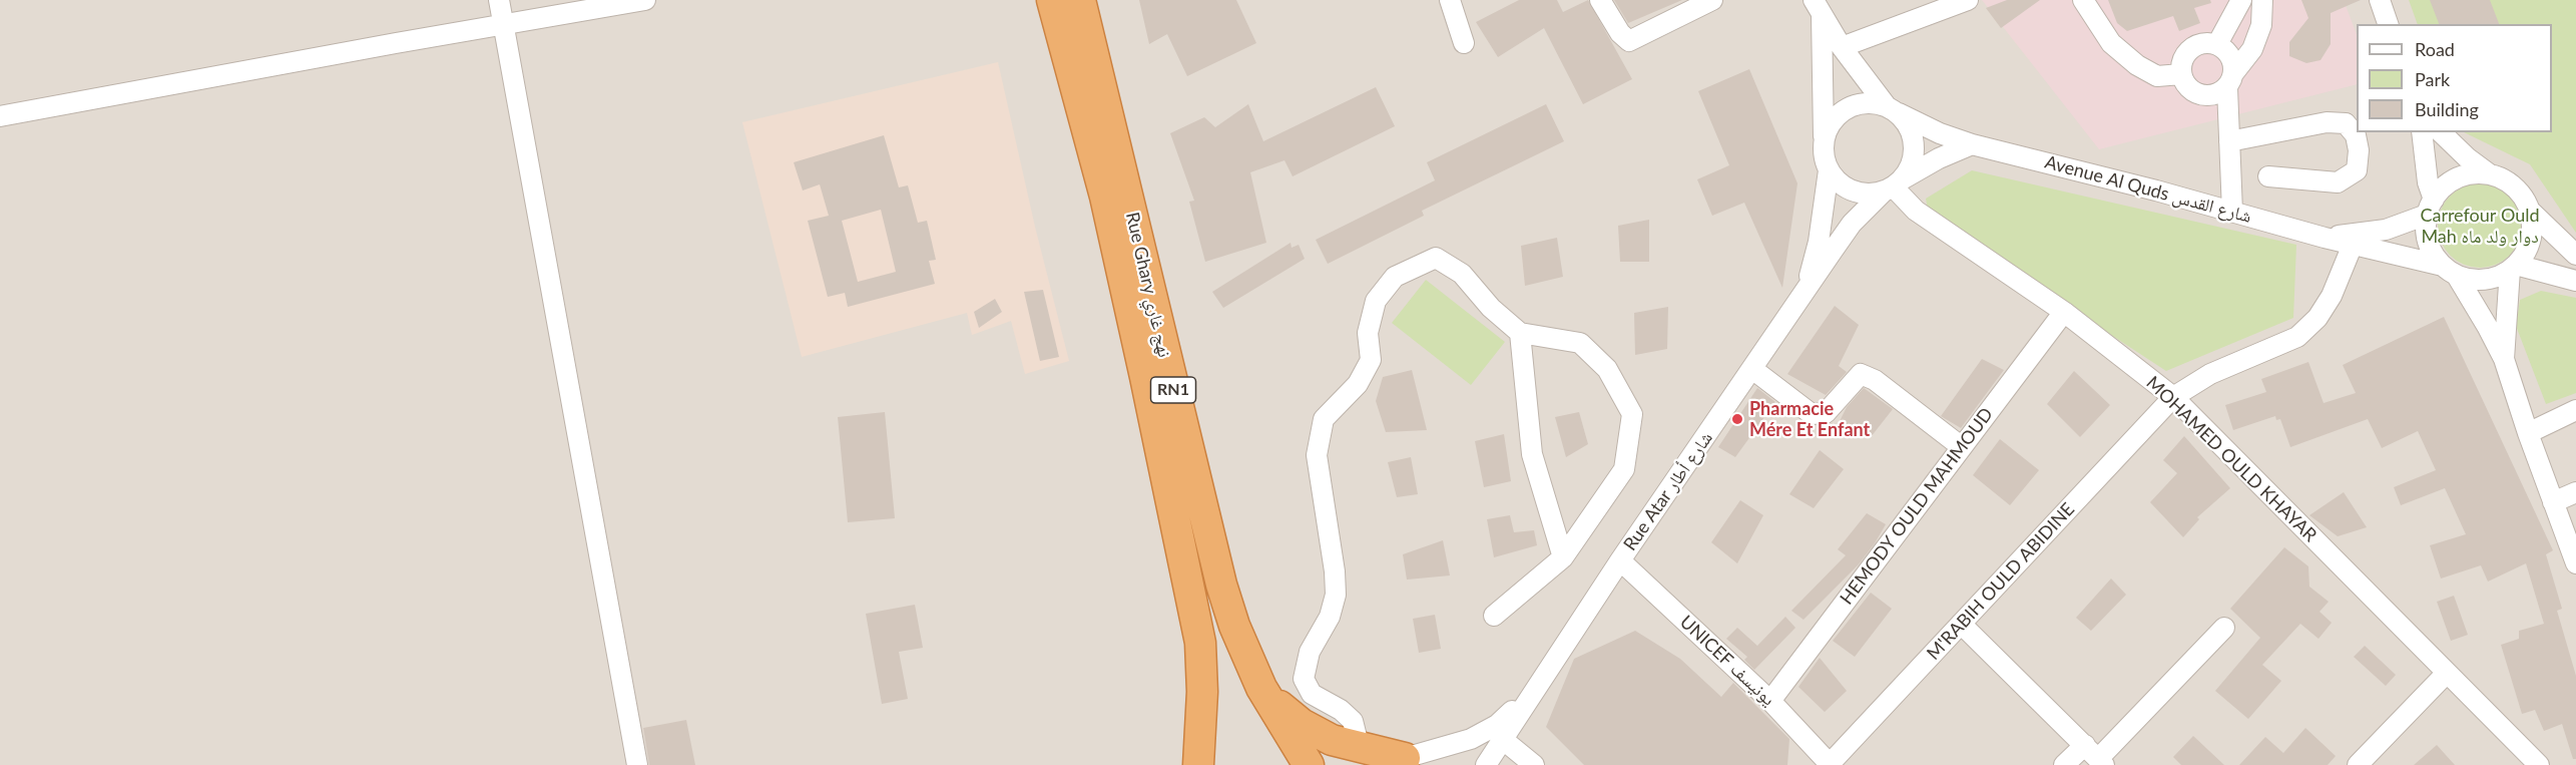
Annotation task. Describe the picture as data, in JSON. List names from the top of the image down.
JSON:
{
  "streets": {
    "highway": ["Rue Ghary نهج غاري", "RN1"],
    "street": [
      "Avenue Al Quds شارع القدس",
      "MOHAMED OULD KHAYAR",
      "Rue Atar شارع أطار",
      "HEMODY OULD MAHMOUD",
      "M'RABIH OULD ABIDINE",
      "UNICEF يونيسف"
    ]
  },
  "crossings": [
    ["Avenue Al Quds شارع القدس", "MOHAMED OULD KHAYAR"],
    ["Avenue Al Quds شارع القدس", "Rue Atar شارع أطار"],
    ["Avenue Al Quds شارع القدس", "M'RABIH OULD ABIDINE"],
    ["MOHAMED OULD KHAYAR", "Rue Atar شارع أطار"],
    ["MOHAMED OULD KHAYAR", "HEMODY OULD MAHMOUD"],
    ["MOHAMED OULD KHAYAR", "M'RABIH OULD ABIDINE"],
    ["Rue Atar شارع أطار", "UNICEF يونيسف"],
    ["HEMODY OULD MAHMOUD", "UNICEF يونيسف"],
    ["M'RABIH OULD ABIDINE", "UNICEF يونيسف"]
  ],
  "parks": ["Carrefour Ould Mah دوار ولد ماه"],
  "places": ["Pharmacie Mére Et Enfant"],
  "legend": ["Road", "Park", "Building"]
}
